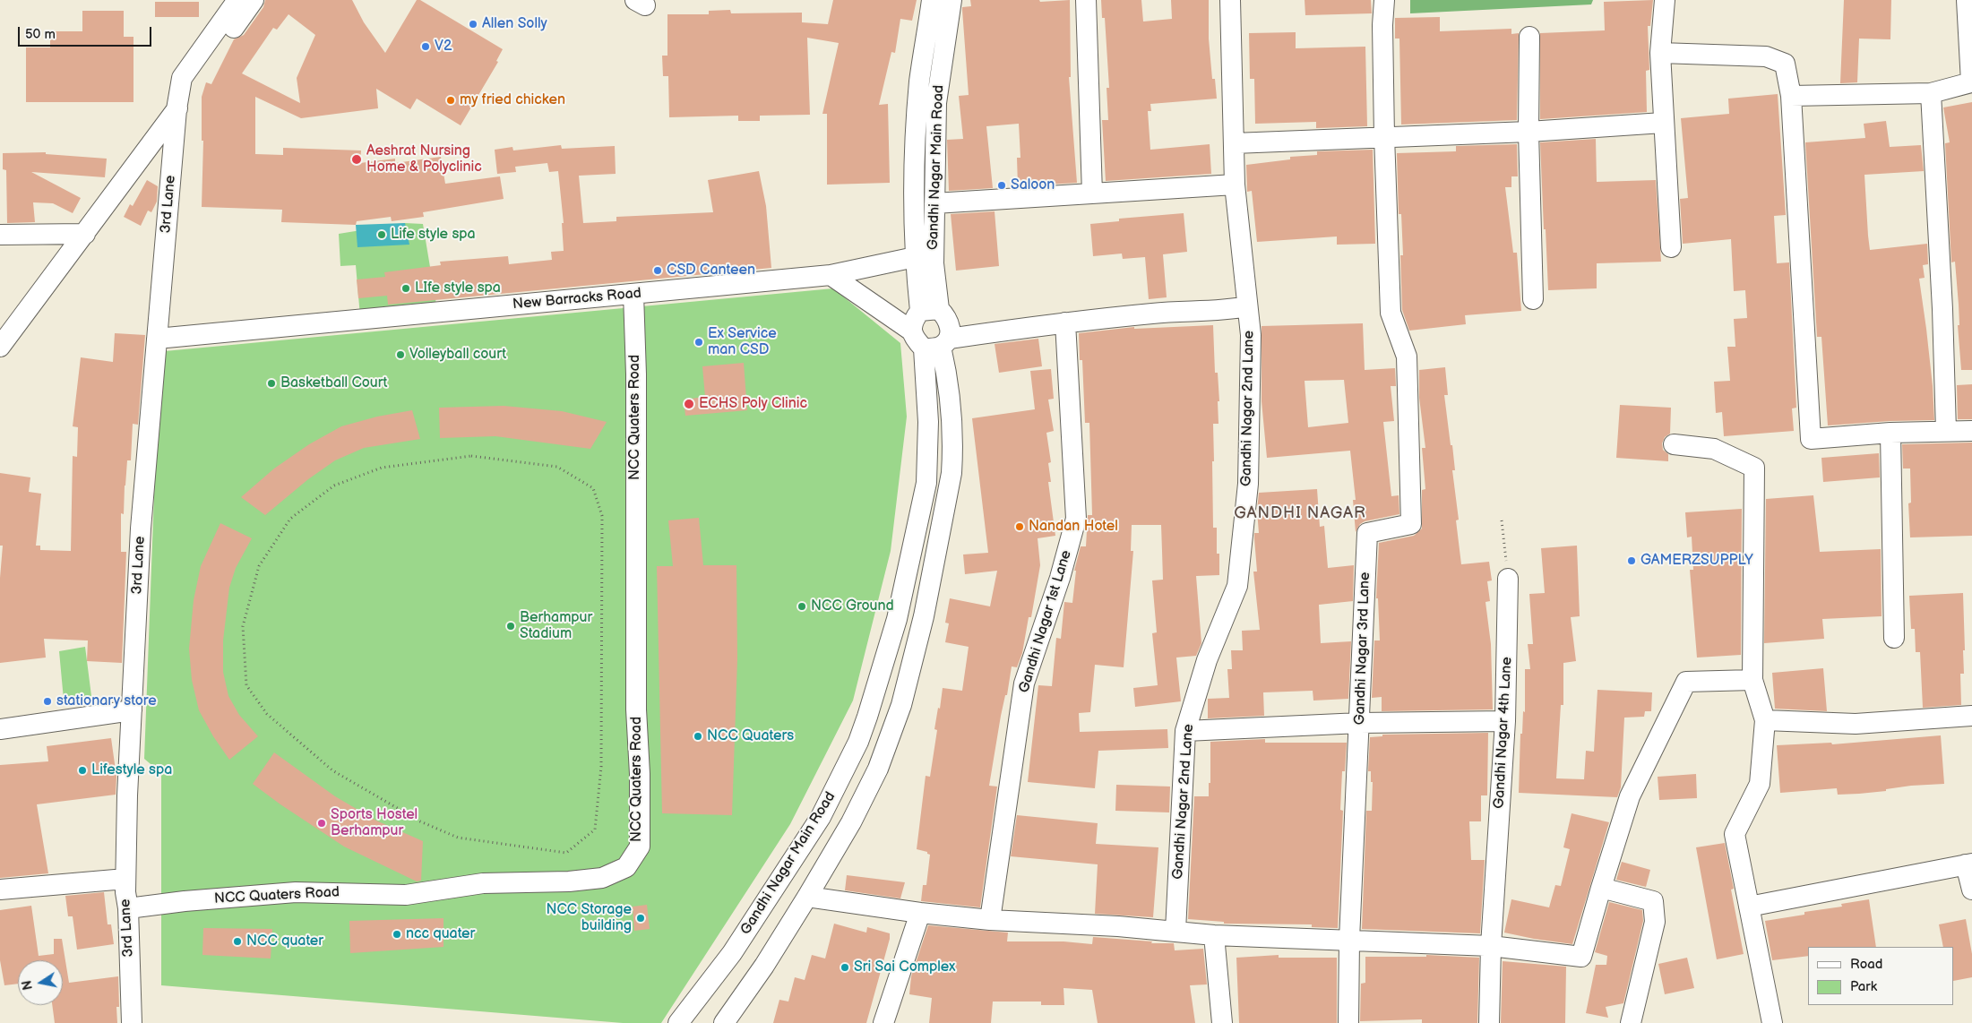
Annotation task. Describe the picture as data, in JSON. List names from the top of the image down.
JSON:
{
  "streets": {
    "street": [
      "Gandhi Nagar Main Road",
      "3rd Lane",
      "New Barracks Road",
      "Gandhi Nagar 2nd Lane",
      "NCC Quaters Road",
      "Gandhi Nagar 1st Lane",
      "Gandhi Nagar 3rd Lane",
      "Gandhi Nagar 4th Lane"
    ]
  },
  "crossings": [
    ["Gandhi Nagar Main Road", "New Barracks Road"],
    ["3rd Lane", "New Barracks Road"],
    ["3rd Lane", "NCC Quaters Road"],
    ["New Barracks Road", "NCC Quaters Road"]
  ],
  "districts": ["GANDHI NAGAR"],
  "places": [
    "Allen Solly",
    "V2",
    "my fried chicken",
    "Aeshrat Nursing Home & Polyclinic",
    "Saloon",
    "Life style spa",
    "CSD Canteen",
    "LIfe style spa",
    "Ex Service man CSD",
    "Volleyball court",
    "Basketball Court",
    "ECHS Poly Clinic",
    "Nandan Hotel",
    "GAMERZSUPPLY",
    "NCC Ground",
    "Berhampur Stadium",
    "stationary store",
    "NCC Quaters",
    "Lifestyle spa",
    "Sports Hostel Berhampur",
    "NCC Storage building",
    "ncc quater",
    "NCC quater",
    "Sri Sai Complex"
  ],
  "legend": ["Road", "Park"],
  "scale_bar": "50 m",
  "north": "left"
}
